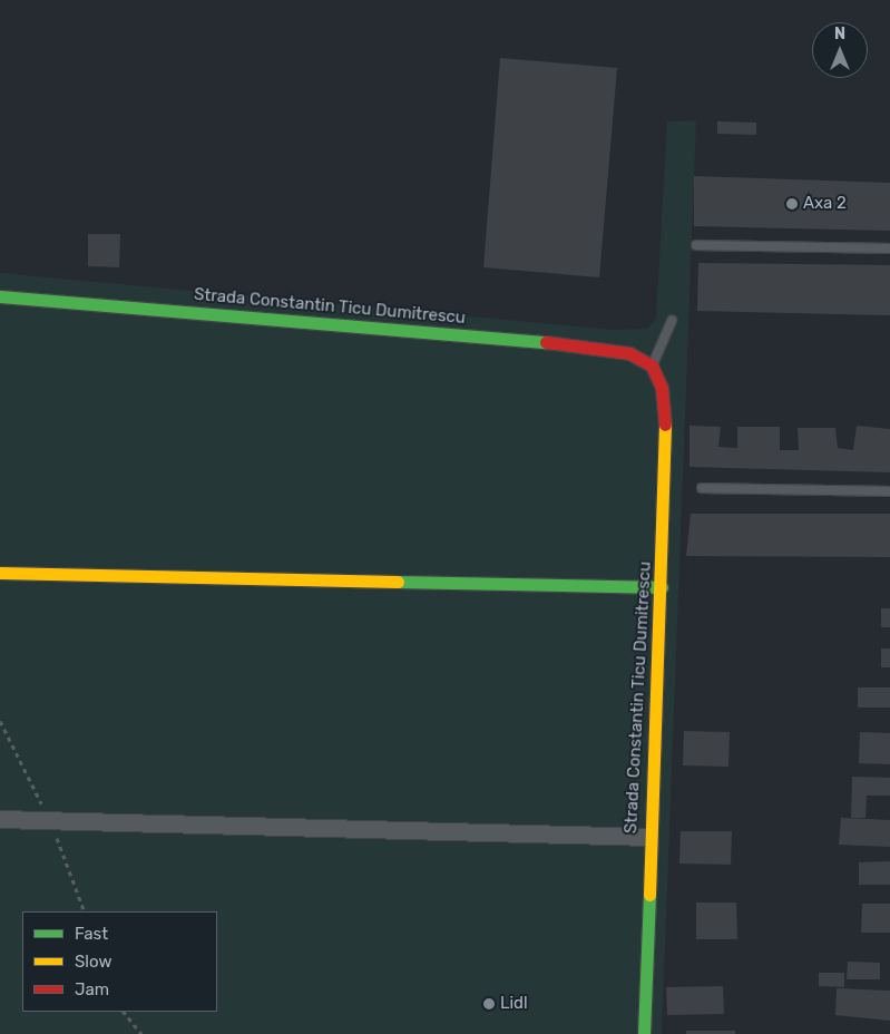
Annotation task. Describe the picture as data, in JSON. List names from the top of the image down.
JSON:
{
  "streets": {
    "street": ["Strada Constantin Ticu Dumitrescu"]
  },
  "places": ["Axa 2", "Lidl"],
  "legend": ["Fast", "Slow", "Jam"],
  "north": "top"
}
